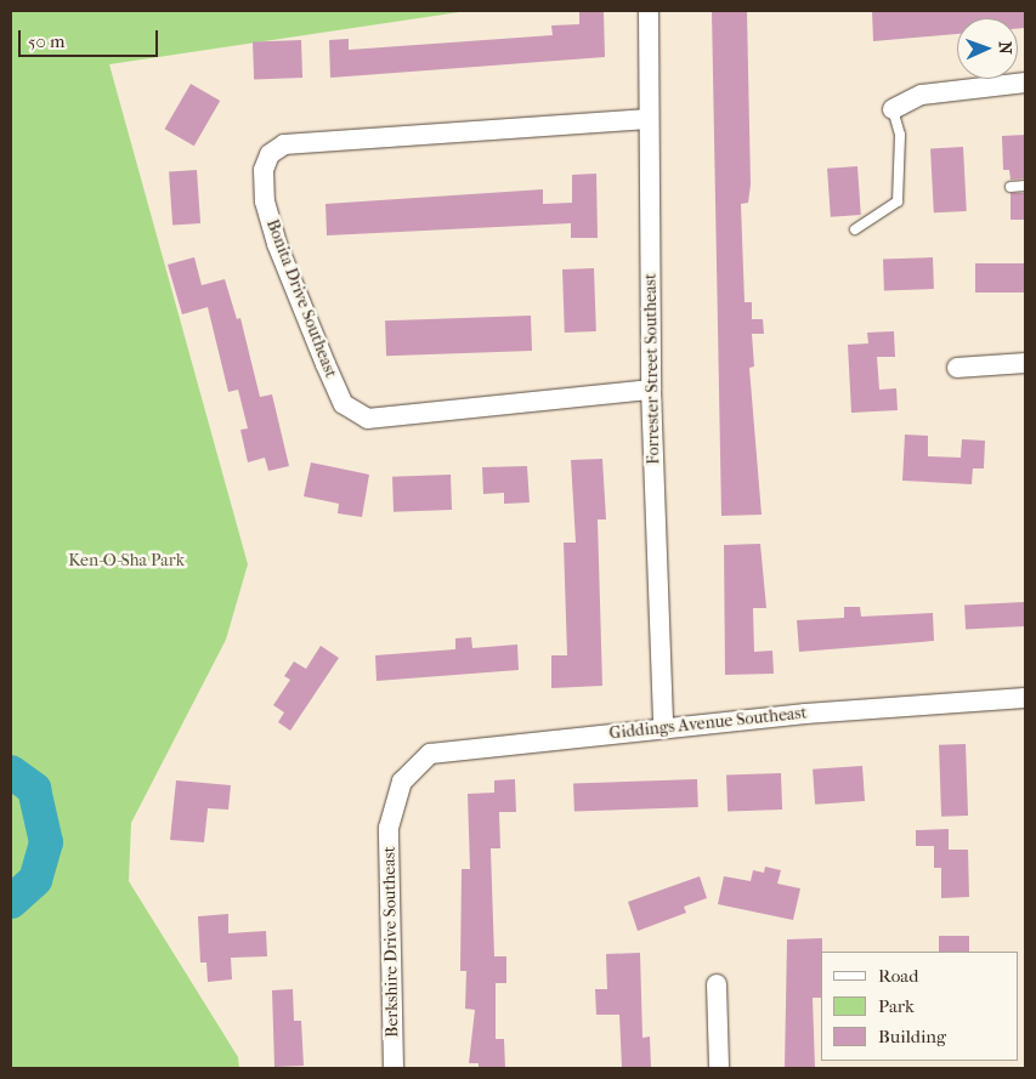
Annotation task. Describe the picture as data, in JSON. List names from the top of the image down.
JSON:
{
  "streets": {
    "street": [
      "Bonita Drive Southeast",
      "Forrester Street Southeast",
      "Giddings Avenue Southeast",
      "Berkshire Drive Southeast"
    ]
  },
  "crossings": [
    ["Bonita Drive Southeast", "Forrester Street Southeast"],
    ["Forrester Street Southeast", "Giddings Avenue Southeast"],
    ["Giddings Avenue Southeast", "Berkshire Drive Southeast"]
  ],
  "parks": ["Ken-O-Sha Park"],
  "legend": ["Road", "Park", "Building"],
  "scale_bar": "50 m",
  "north": "right"
}
